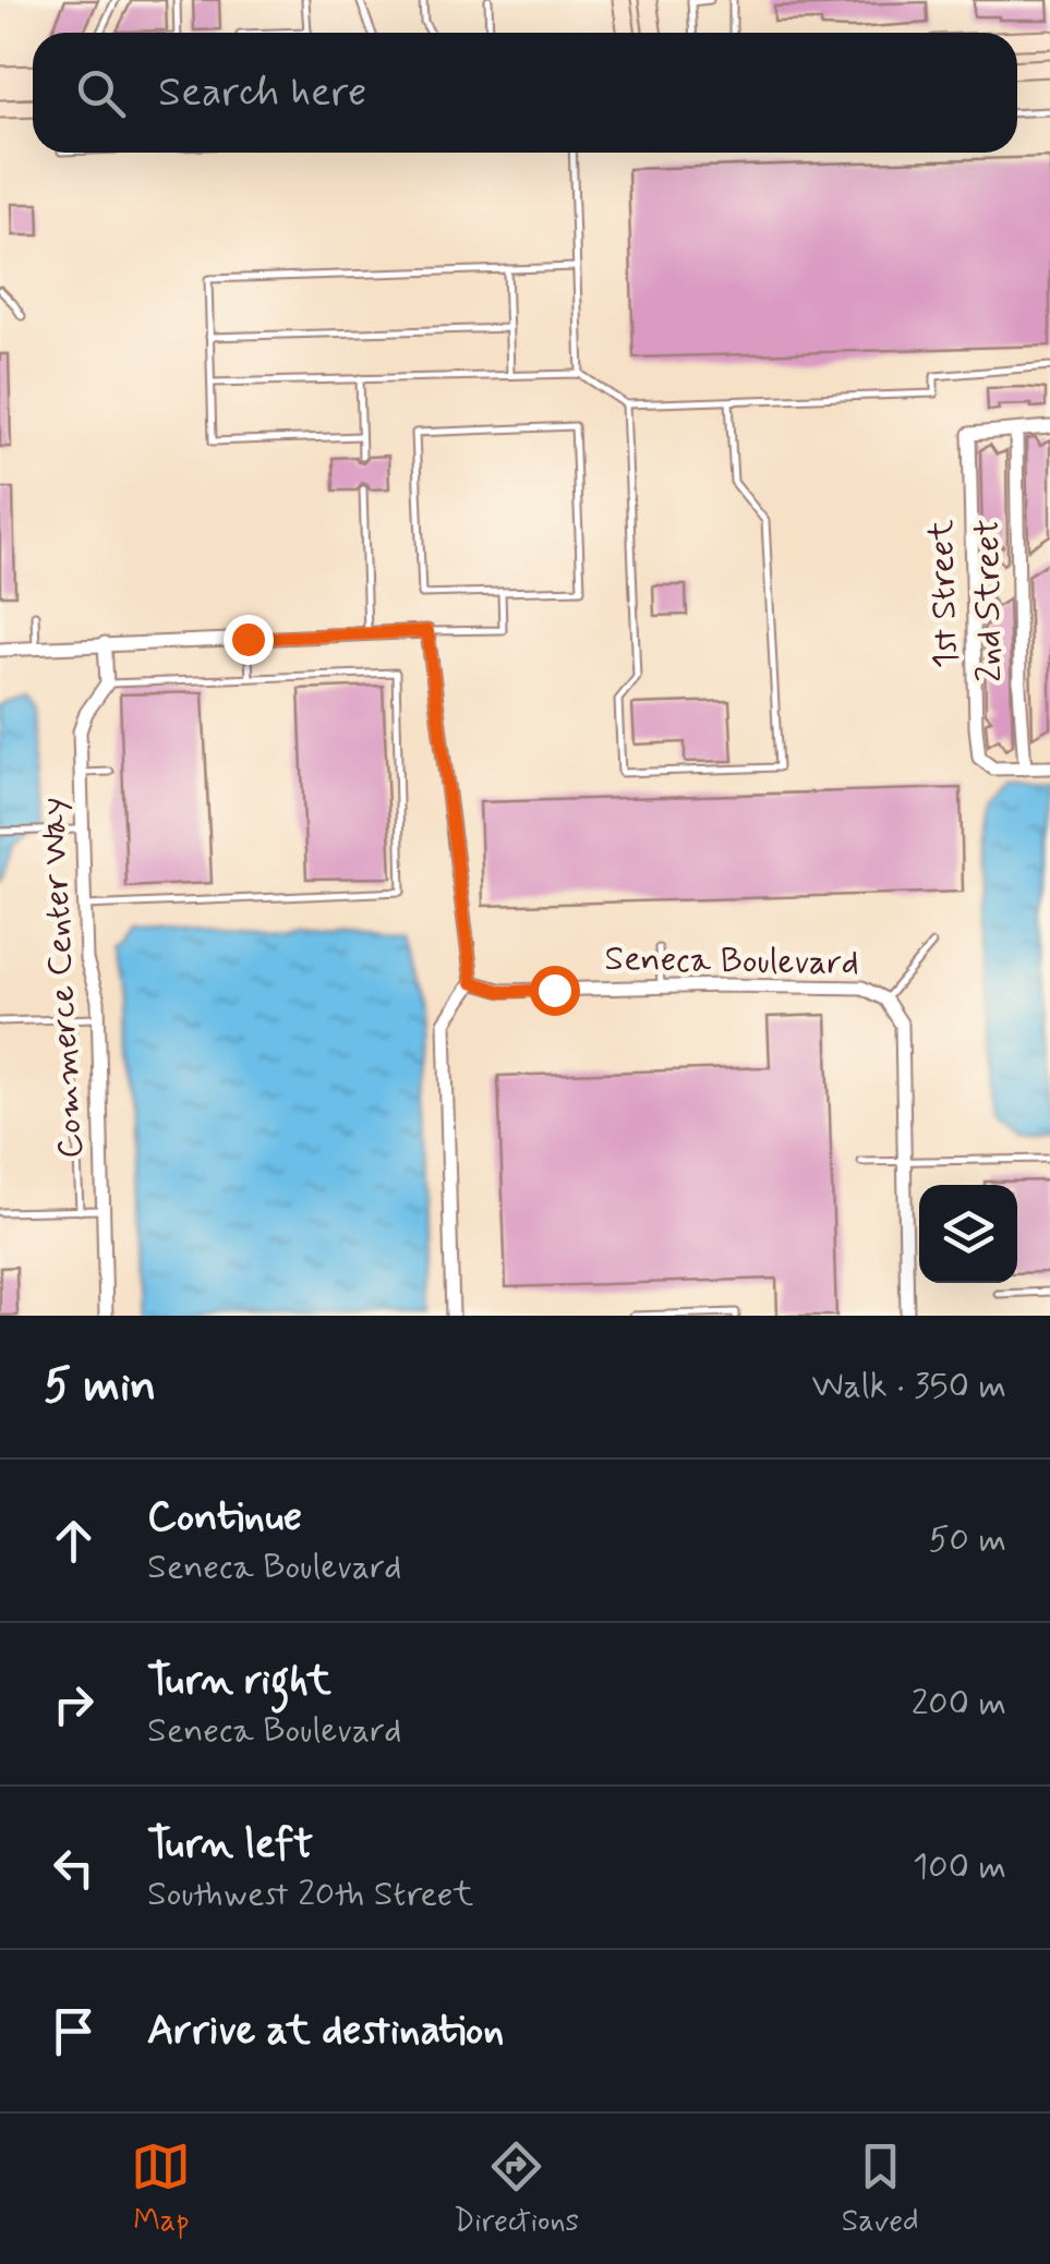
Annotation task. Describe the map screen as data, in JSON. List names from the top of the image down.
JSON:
{
  "streets": {
    "street": [
      "1st Street",
      "2nd Street",
      "Seneca Boulevard",
      "Commerce Center Way"
    ]
  },
  "crossings": [
    ["1st Street", "2nd Street"]
  ],
  "page": {
    "search": "Search here",
    "heading": ["5 min", "Walk · 350 m"],
    "list": [
      ["Continue", "Seneca Boulevard", "50 m"],
      ["Turn right", "Seneca Boulevard", "200 m"],
      ["Turn left", "Southwest 20th Street", "100 m"],
      "Arrive at destination"
    ],
    "nav": ["Map", "Directions", "Saved"]
  }
}
